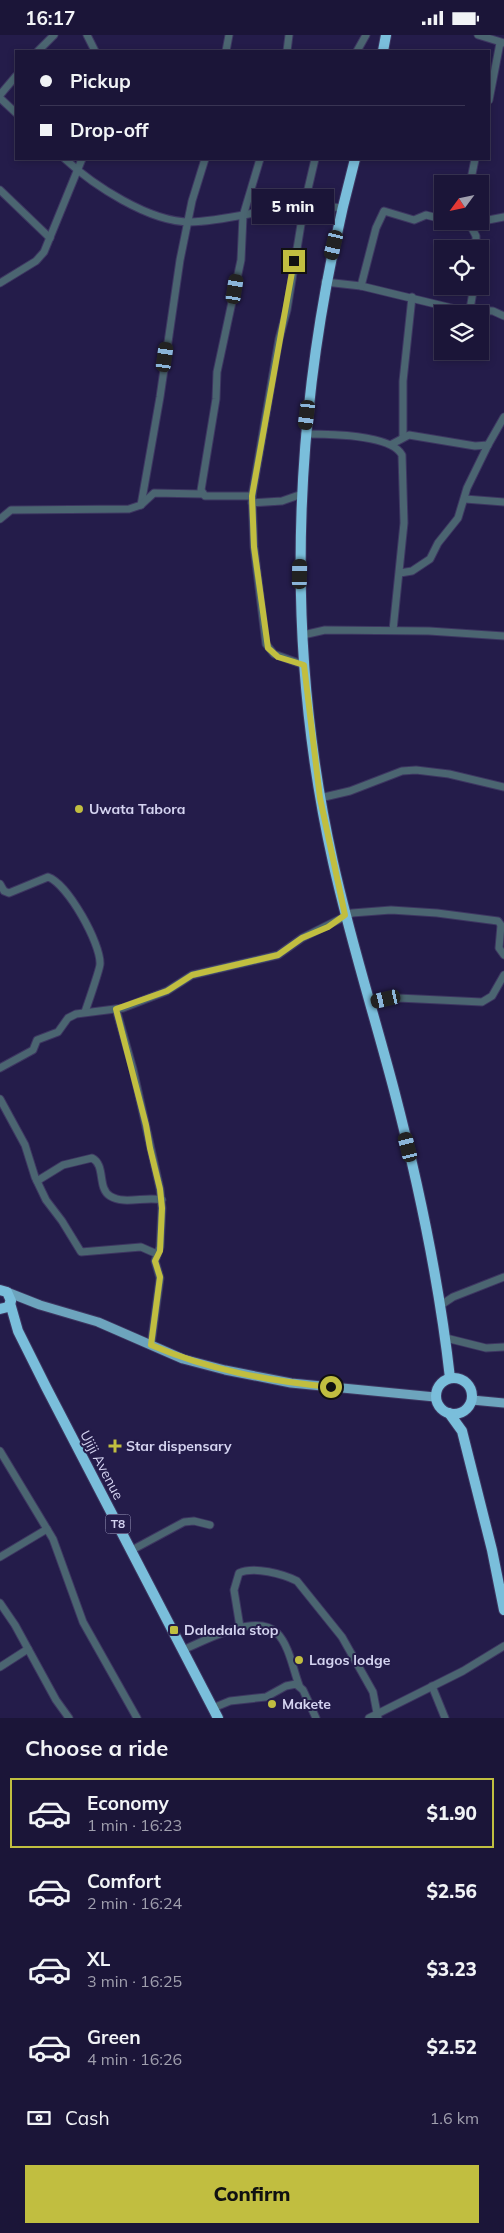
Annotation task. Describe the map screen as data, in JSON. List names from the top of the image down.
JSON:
{
  "streets": {
    "highway": ["Ujiji Avenue", "T8"]
  },
  "crossings": [
    ["Ujiji Avenue", "T8"]
  ],
  "places": {
    "other": ["Uwata Tabora", "Lagos lodge", "Makete"],
    "health": ["Star dispensary"],
    "transit": ["Daladala stop"]
  },
  "north": "bottom left",
  "page": {
    "status": "16:17",
    "banner": ["Pickup", "Drop-off"],
    "bubble": "5 min",
    "heading": "Choose a ride",
    "list": [
      {
        "name": "Economy",
        "note": "1 min · 16:23",
        "value": "$1.90"
      },
      {
        "name": "Comfort",
        "note": "2 min · 16:24",
        "value": "$2.56"
      },
      {
        "name": "XL",
        "note": "3 min · 16:25",
        "value": "$3.23"
      },
      {
        "name": "Green",
        "note": "4 min · 16:26",
        "value": "$2.52"
      }
    ],
    "pay": ["Cash", "1.6 km"],
    "buttons": "Confirm"
  }
}
